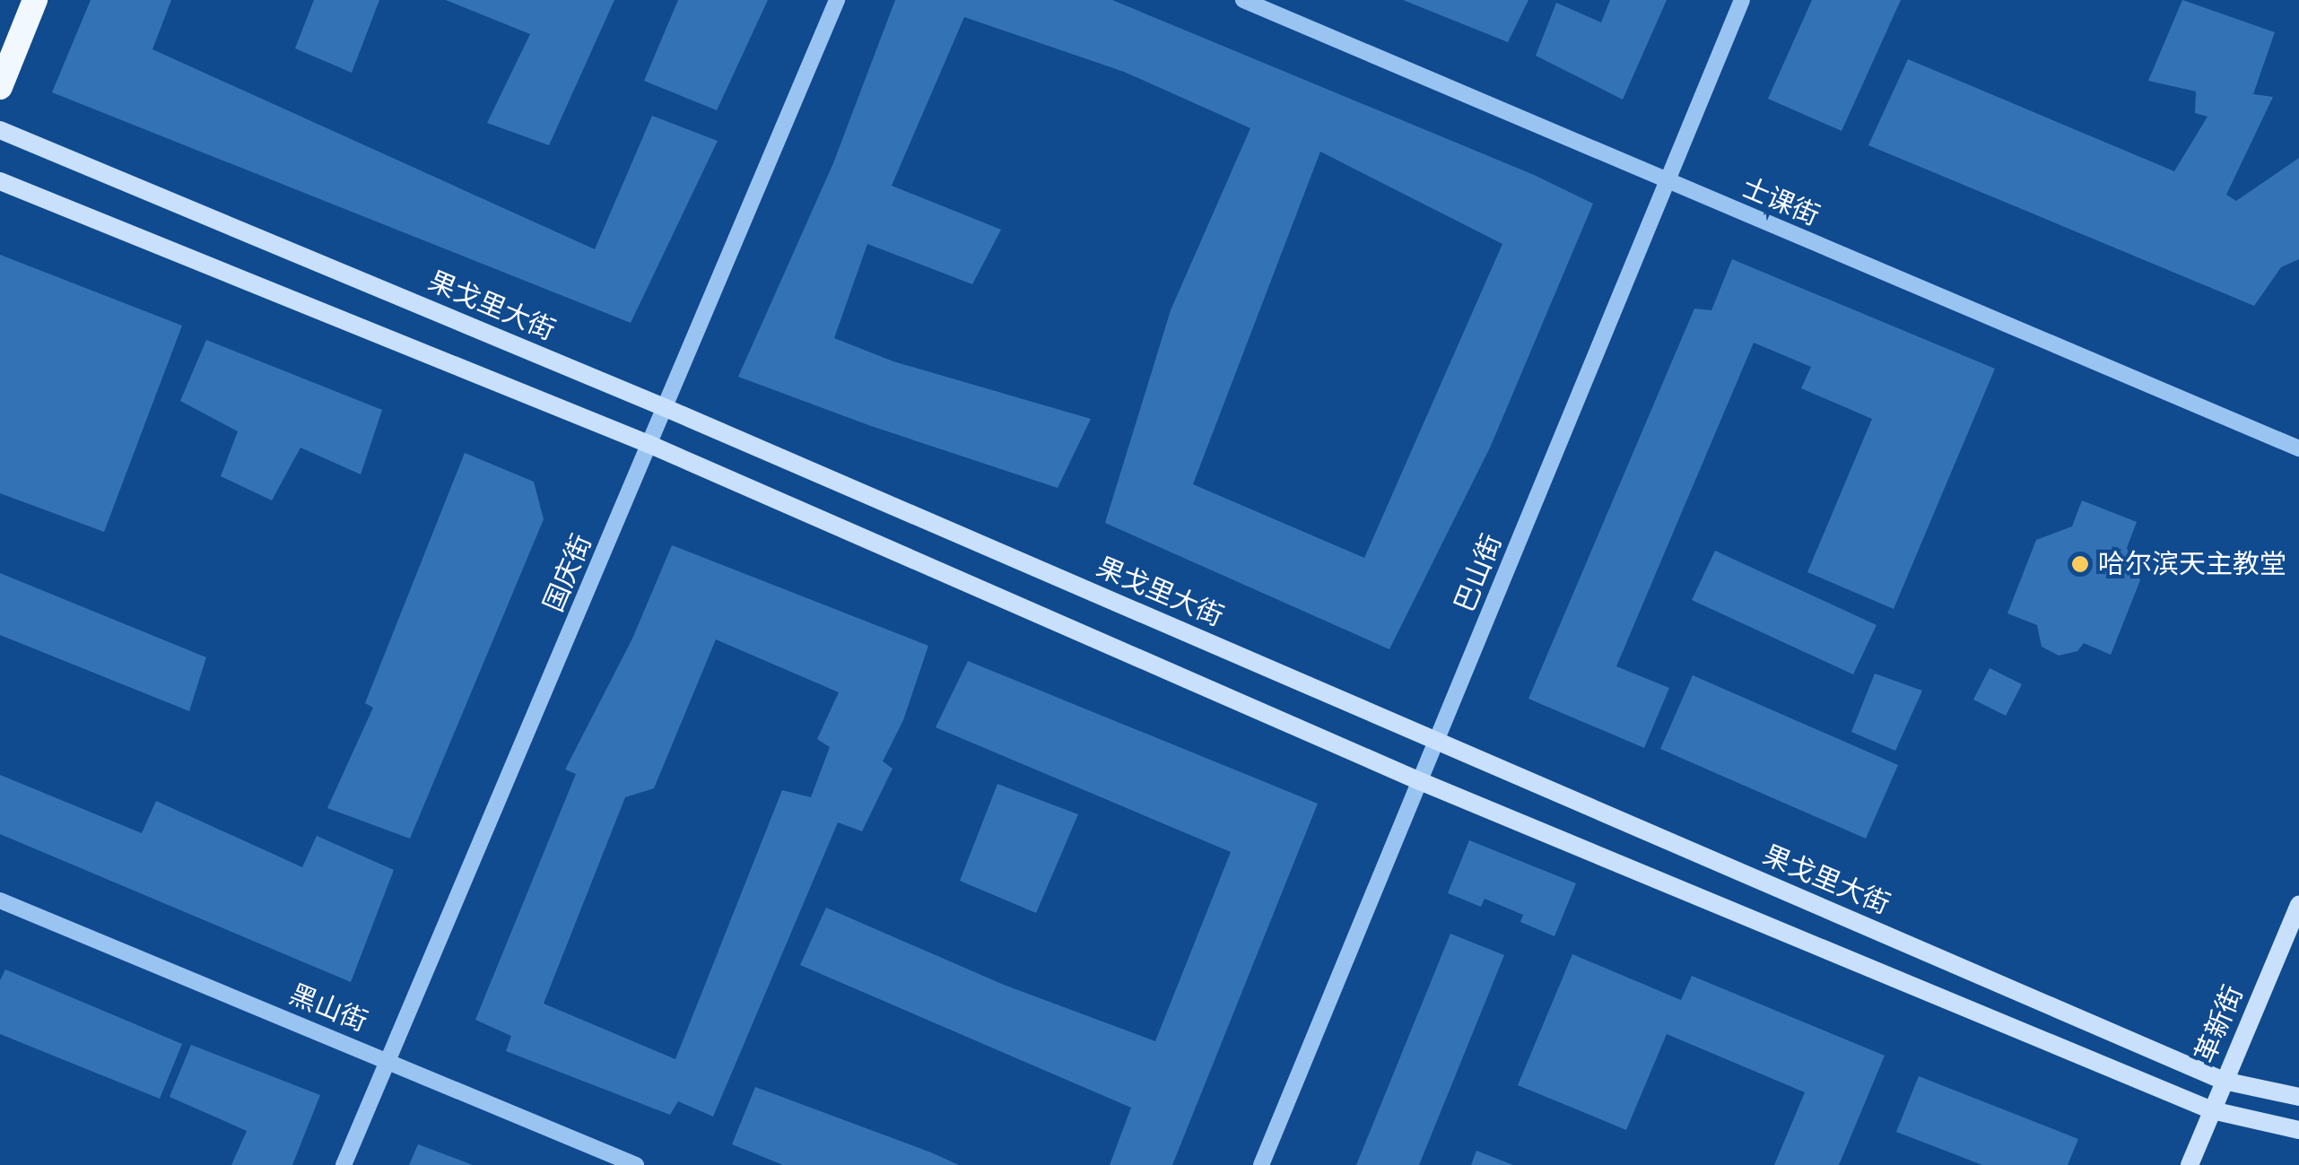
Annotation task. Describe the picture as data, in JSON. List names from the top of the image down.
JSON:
{
  "streets": {
    "main road": ["果戈里大街", "革新街"],
    "street": [
      "士课街",
      "国庆街",
      "巴山街",
      "黑山街"
    ]
  },
  "crossings": [
    ["士课街", "巴山街"],
    ["果戈里大街", "国庆街"],
    ["果戈里大街", "巴山街"],
    ["果戈里大街", "革新街"],
    ["国庆街", "黑山街"]
  ],
  "places": ["哈尔滨天主教堂"]
}
